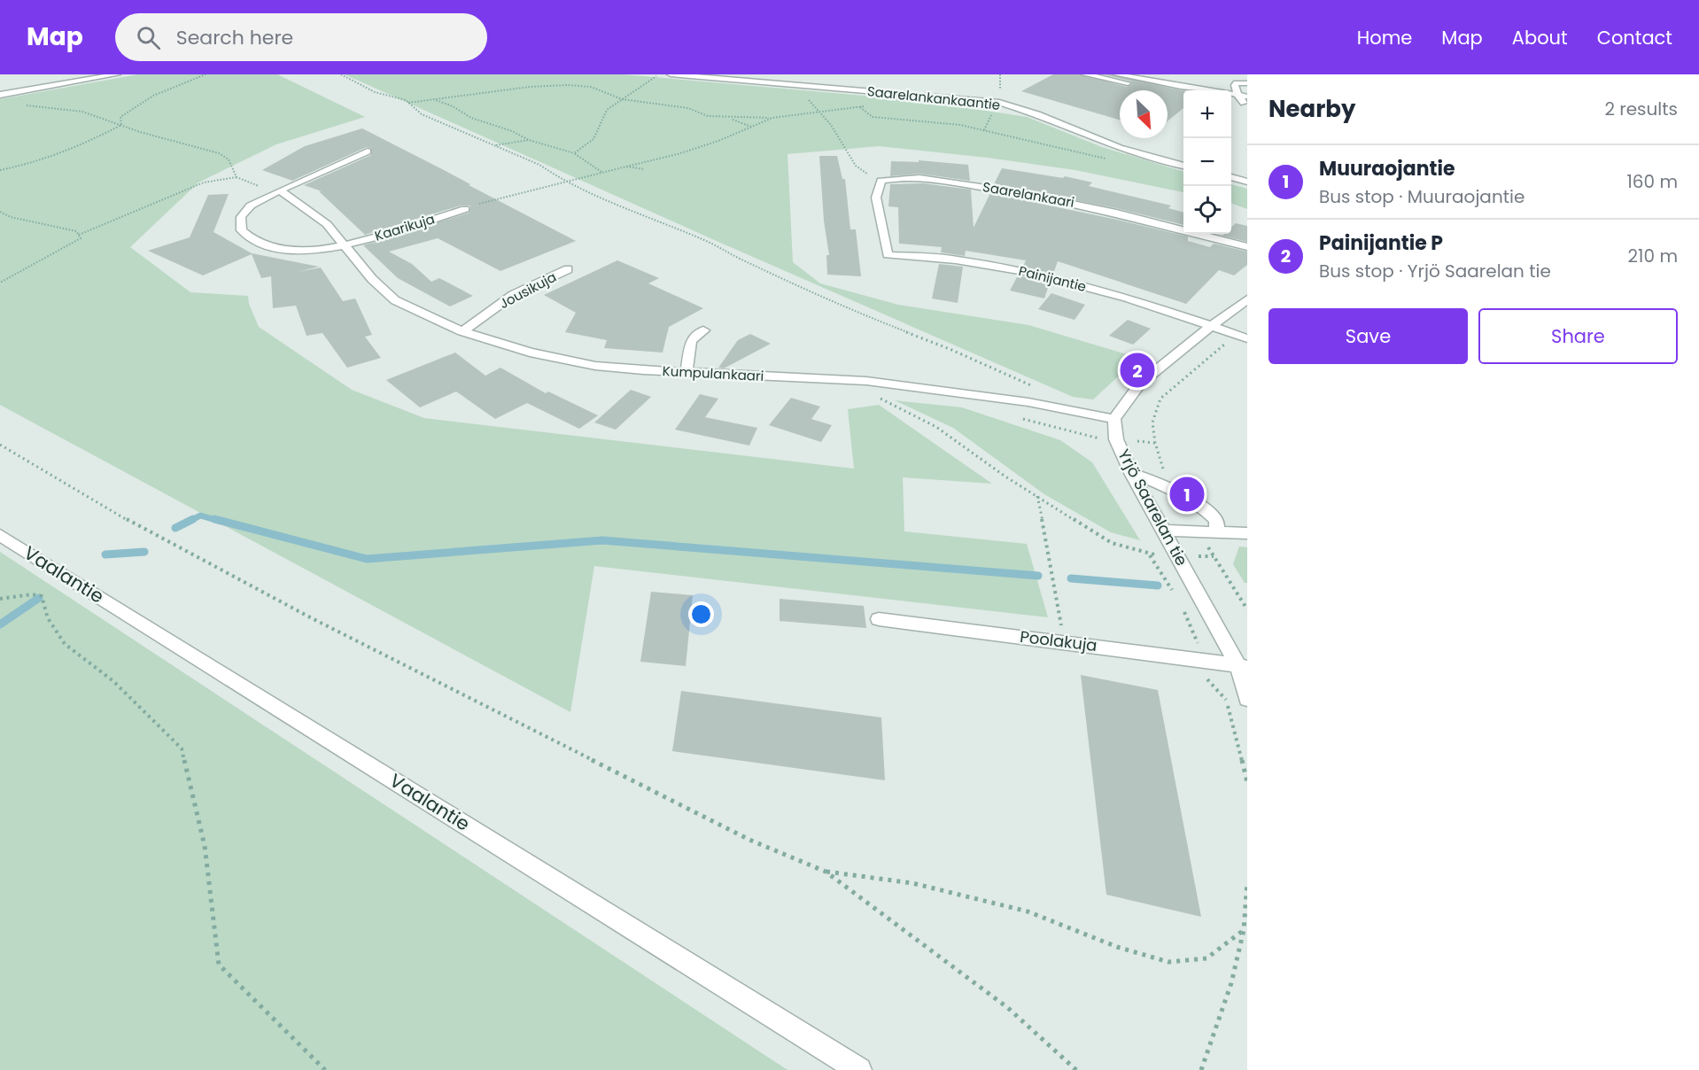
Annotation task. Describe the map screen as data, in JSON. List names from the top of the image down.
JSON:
{
  "streets": {
    "street": [
      "Saarelankankaantie",
      "Saarelankaari",
      "Kaarikuja",
      "Painijantie",
      "Jousikuja",
      "Kumpulankaari",
      "Yrjö Saarelan tie",
      "Vaalantie",
      "Poolakuja"
    ]
  },
  "crossings": [
    ["Saarelankaari", "Painijantie"],
    ["Kaarikuja", "Kumpulankaari"],
    ["Jousikuja", "Kumpulankaari"],
    ["Kumpulankaari", "Yrjö Saarelan tie"],
    ["Yrjö Saarelan tie", "Poolakuja"]
  ],
  "north": "bottom right",
  "page": {
    "header": "Map",
    "search": "Search here",
    "nav": [
      "Home",
      "Map",
      "About",
      "Contact"
    ],
    "heading": ["Nearby", "2 results"],
    "map_buttons": ["+", "−"],
    "list": [
      {
        "mark": "1",
        "name": "Muuraojantie",
        "note": "Bus stop · Muuraojantie",
        "value": "160 m"
      },
      {
        "mark": "2",
        "name": "Painijantie P",
        "note": "Bus stop · Yrjö Saarelan tie",
        "value": "210 m"
      }
    ],
    "buttons": ["Save", "Share"],
    "pins": ["2", "1"]
  }
}
